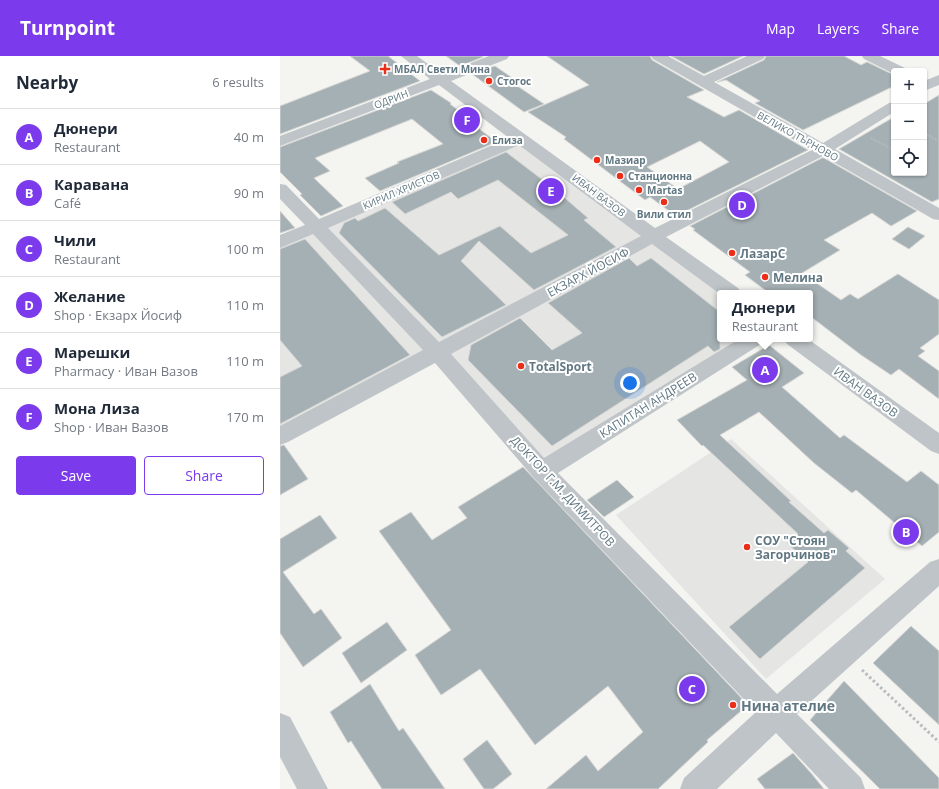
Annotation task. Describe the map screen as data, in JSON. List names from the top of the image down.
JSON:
{
  "streets": {
    "street": [
      "ОДРИН",
      "ВЕЛИКО ТЪРНОВО",
      "КИРИЛ ХРИСТОВ",
      "ИВАН ВАЗОВ",
      "ЕКЗАРХ ЙОСИФ",
      "КАПИТАН АНДРЕЕВ",
      "ДОКТОР Г.М. ДИМИТРОВ"
    ]
  },
  "crossings": [
    ["ОДРИН", "ИВАН ВАЗОВ"],
    ["ВЕЛИКО ТЪРНОВО", "ЕКЗАРХ ЙОСИФ"],
    ["КИРИЛ ХРИСТОВ", "ИВАН ВАЗОВ"],
    ["КИРИЛ ХРИСТОВ", "ДОКТОР Г.М. ДИМИТРОВ"],
    ["ИВАН ВАЗОВ", "ЕКЗАРХ ЙОСИФ"],
    ["ЕКЗАРХ ЙОСИФ", "ДОКТОР Г.М. ДИМИТРОВ"],
    ["КАПИТАН АНДРЕЕВ", "ДОКТОР Г.М. ДИМИТРОВ"]
  ],
  "places": {
    "health": ["МБАЛ Свети Мина"],
    "other": [
      "Стогос",
      "Елиза",
      "Мазиар",
      "Станционна",
      "Martas",
      "Вили стил",
      "ЛазарС",
      "Мелина",
      "TotalSport",
      "СОУ \"Стоян Загорчинов\"",
      "Нина ателие"
    ]
  },
  "page": {
    "header": "Turnpoint",
    "nav": ["Map", "Layers", "Share"],
    "heading": ["Nearby", "6 results"],
    "map_buttons": ["+", "−"],
    "pins": [
      "F",
      "E",
      "D",
      "A",
      "B",
      "C"
    ],
    "list": [
      {
        "mark": "A",
        "name": "Дюнери",
        "note": "Restaurant",
        "value": "40 m"
      },
      {
        "mark": "B",
        "name": "Каравана",
        "note": "Café",
        "value": "90 m"
      },
      {
        "mark": "C",
        "name": "Чили",
        "note": "Restaurant",
        "value": "100 m"
      },
      {
        "mark": "D",
        "name": "Желание",
        "note": "Shop · Екзарх Йосиф",
        "value": "110 m"
      },
      {
        "mark": "E",
        "name": "Марешки",
        "note": "Pharmacy · Иван Вазов",
        "value": "110 m"
      },
      {
        "mark": "F",
        "name": "Мона Лиза",
        "note": "Shop · Иван Вазов",
        "value": "170 m"
      }
    ],
    "popup": ["Дюнери", "Restaurant"],
    "buttons": ["Save", "Share"]
  }
}
